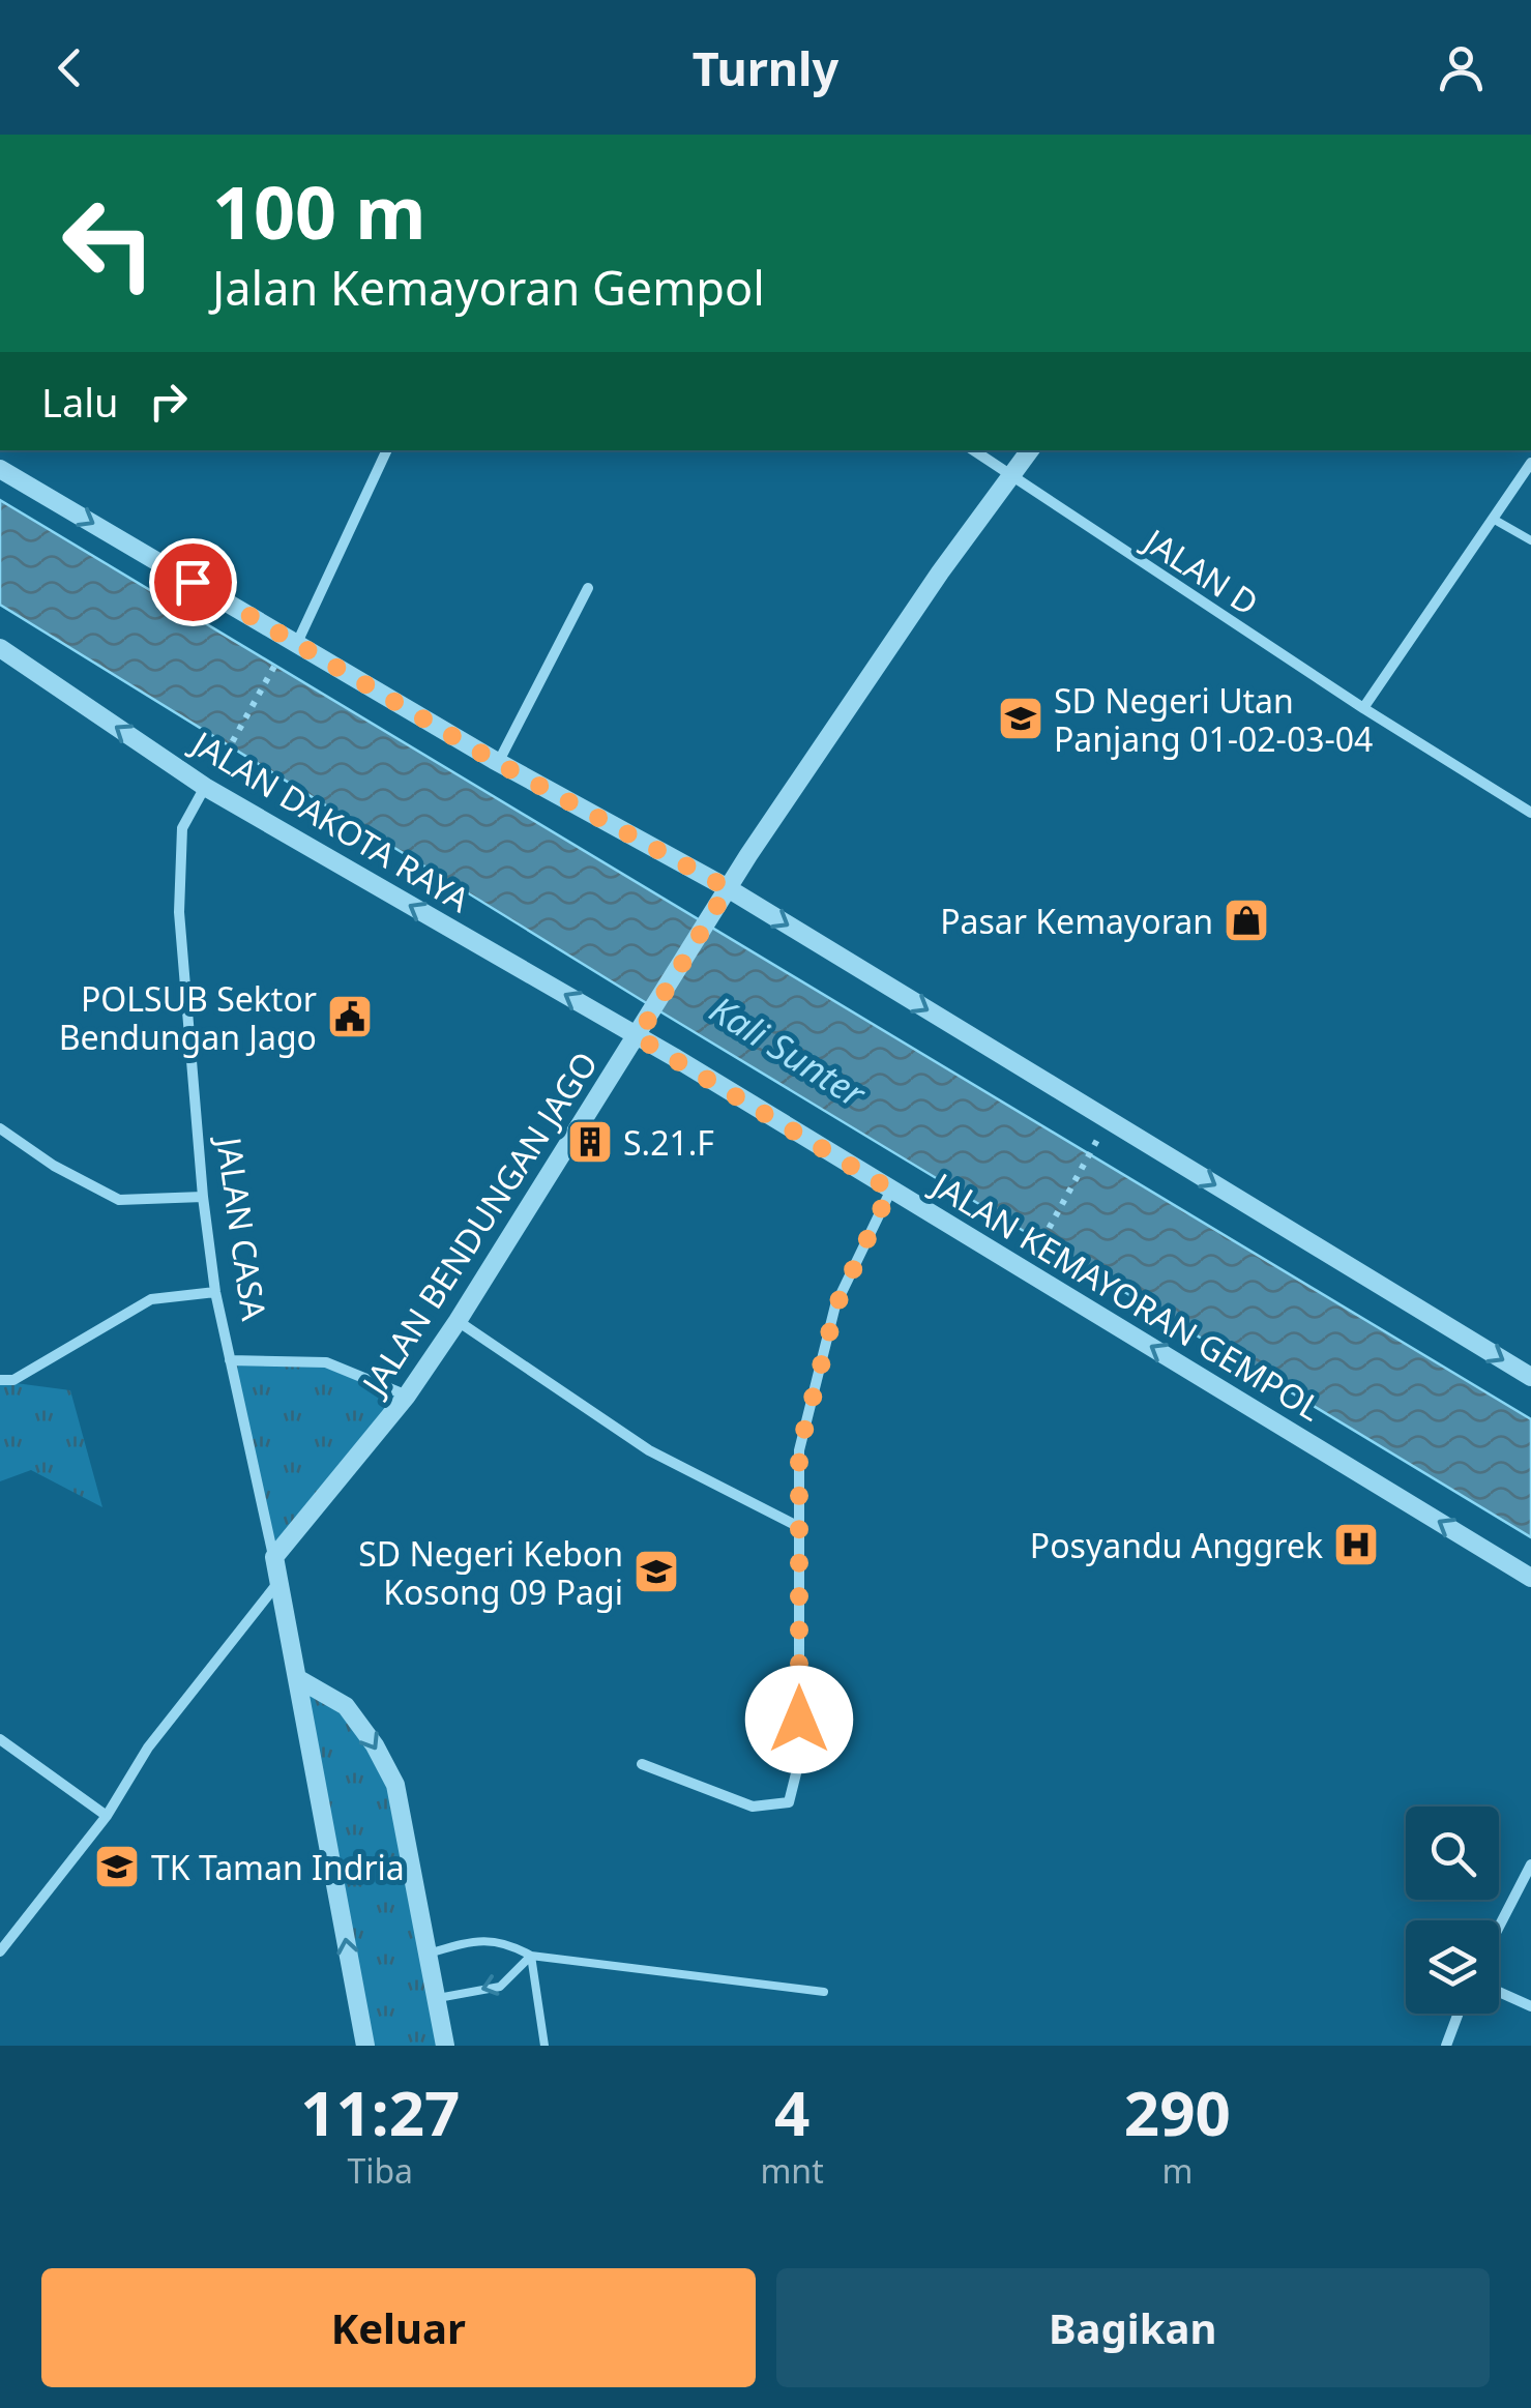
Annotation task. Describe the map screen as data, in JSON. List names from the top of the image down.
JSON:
{
  "streets": {
    "street": [
      "JALAN D",
      "JALAN DAKOTA RAYA",
      "JALAN BENDUNGAN JAGO",
      "JALAN CASA",
      "JALAN KEMAYORAN GEMPOL"
    ]
  },
  "crossings": [
    ["JALAN D", "JALAN BENDUNGAN JAGO"],
    ["JALAN DAKOTA RAYA", "JALAN BENDUNGAN JAGO"],
    ["JALAN DAKOTA RAYA", "JALAN CASA"],
    ["JALAN DAKOTA RAYA", "JALAN KEMAYORAN GEMPOL"],
    ["JALAN BENDUNGAN JAGO", "JALAN CASA"],
    ["JALAN BENDUNGAN JAGO", "JALAN KEMAYORAN GEMPOL"]
  ],
  "one_way": ["JALAN DAKOTA RAYA", "JALAN KEMAYORAN GEMPOL"],
  "water": ["Kali Sunter"],
  "places": {
    "school or university": ["SD Negeri Utan Panjang 01-02-03-04", "SD Negeri Kebon Kosong 09 Pagi", "TK Taman Indria"],
    "shop": ["Pasar Kemayoran"],
    "public building": ["POLSUB Sektor Bendungan Jago"],
    "building": ["S.21.F"],
    "hospital": ["Posyandu Anggrek"]
  },
  "page": {
    "header": "Turnly",
    "turn": ["100 m", "Jalan Kemayoran Gempol"],
    "then": "Lalu",
    "eta": [
      "11:27",
      "Tiba",
      "4",
      "mnt",
      "290",
      "m"
    ],
    "buttons": ["Keluar", "Bagikan"]
  }
}
